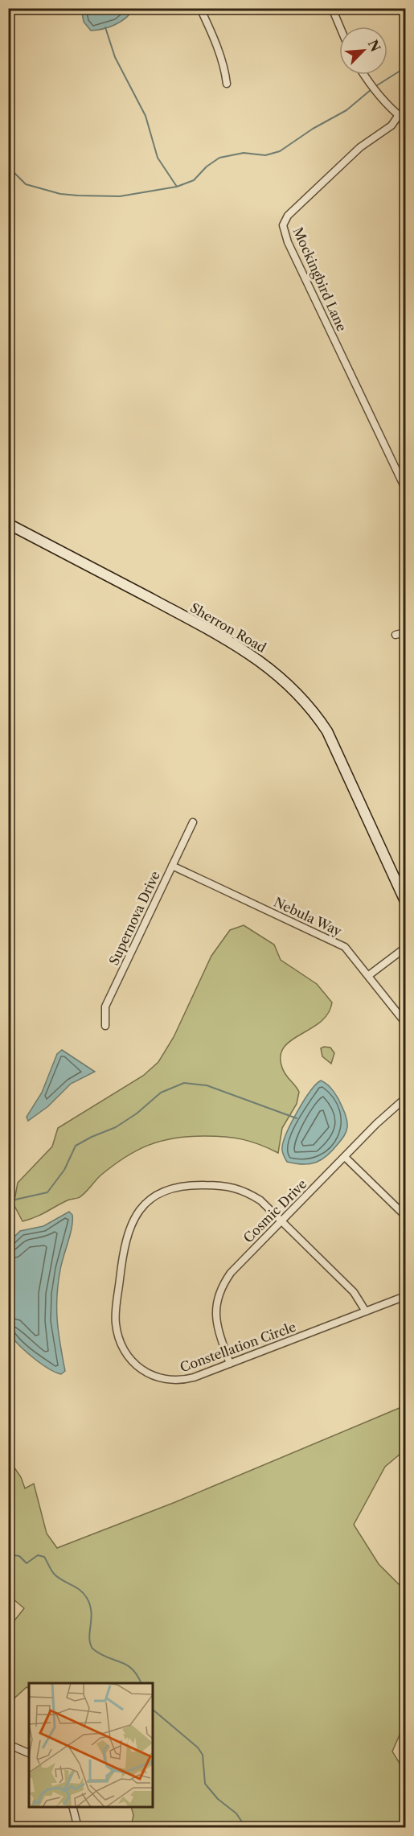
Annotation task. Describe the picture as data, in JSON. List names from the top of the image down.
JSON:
{
  "streets": {
    "main road": ["Sherron Road"],
    "street": [
      "Mockingbird Lane",
      "Nebula Way",
      "Supernova Drive",
      "Cosmic Drive",
      "Constellation Circle"
    ]
  },
  "crossings": [
    ["Nebula Way", "Supernova Drive"],
    ["Cosmic Drive", "Constellation Circle"]
  ],
  "north": "top right"
}
